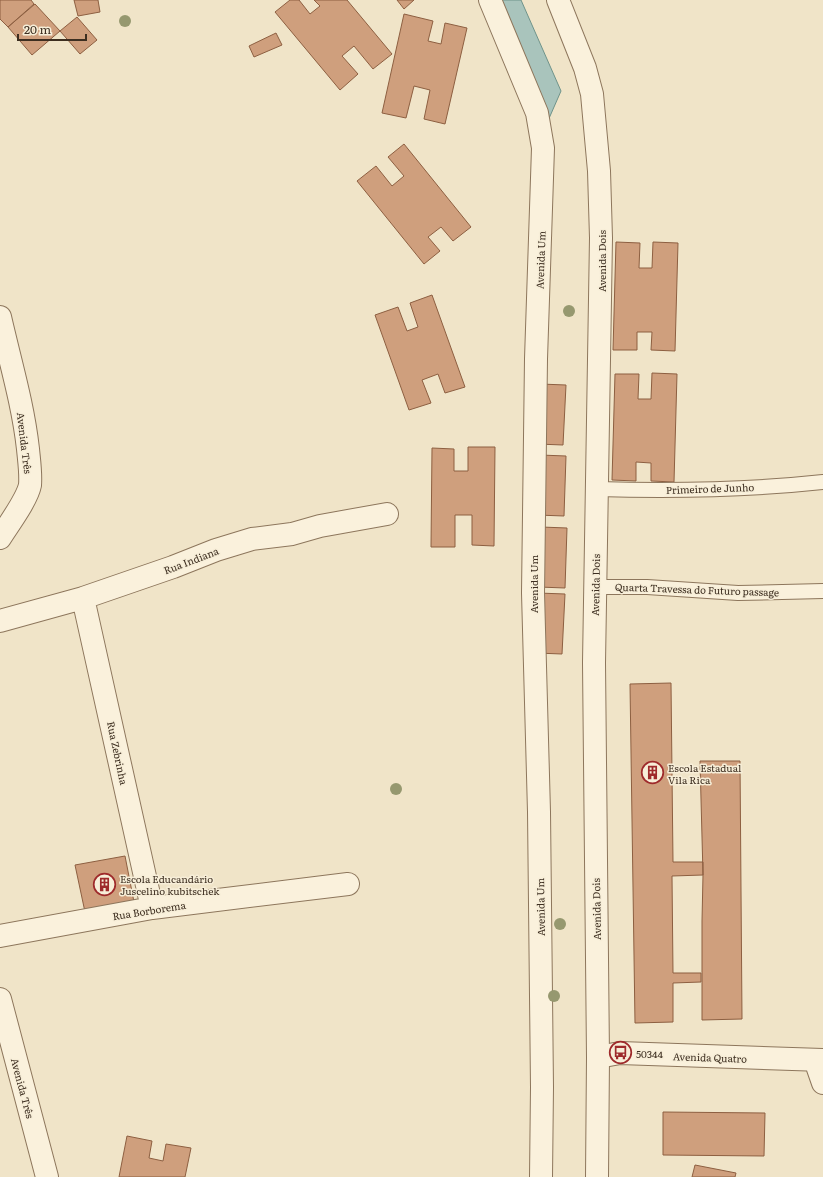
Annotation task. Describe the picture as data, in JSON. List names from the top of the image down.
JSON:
{
  "streets": {
    "street": [
      "Avenida Um",
      "Avenida Dois",
      "Avenida Três",
      "Rua Indiana",
      "Rua Zebrinha",
      "Rua Borborema",
      "Avenida Quatro"
    ],
    "lane": ["Primeiro de Junho", "Quarta Travessa do Futuro passage"]
  },
  "crossings": [
    ["Avenida Dois", "Primeiro de Junho"],
    ["Avenida Dois", "Quarta Travessa do Futuro passage"],
    ["Avenida Dois", "Avenida Quatro"],
    ["Rua Indiana", "Rua Zebrinha"],
    ["Rua Zebrinha", "Rua Borborema"]
  ],
  "places": {
    "building": ["Escola Estadual Vila Rica", "Escola Educandário Juscelino kubitschek"],
    "bus stop": ["50344"]
  },
  "scale_bar": "20 m"
}
